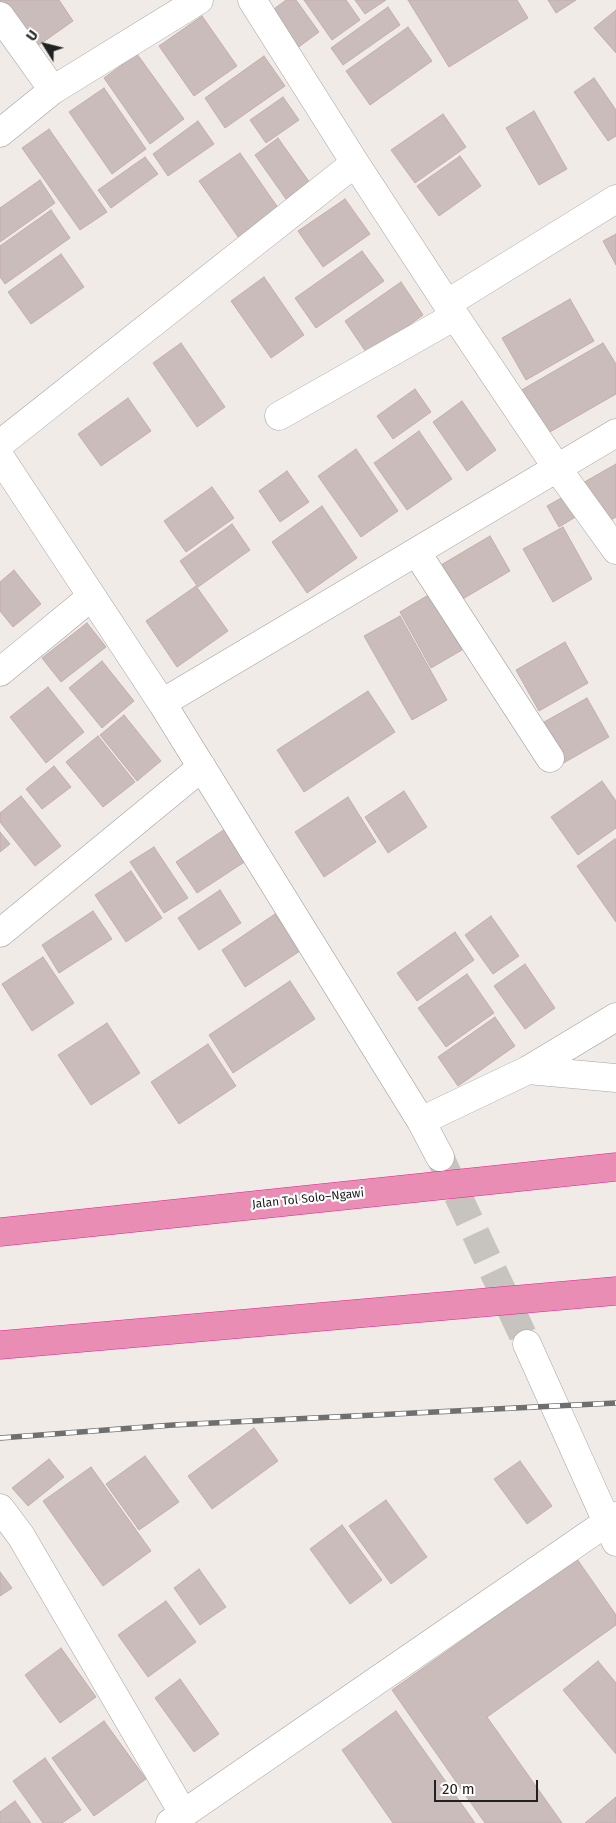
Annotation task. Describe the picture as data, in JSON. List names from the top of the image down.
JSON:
{
  "streets": {
    "highway": ["Jalan Tol Solo–Ngawi"]
  },
  "scale_bar": "20 m",
  "north": "top left"
}
